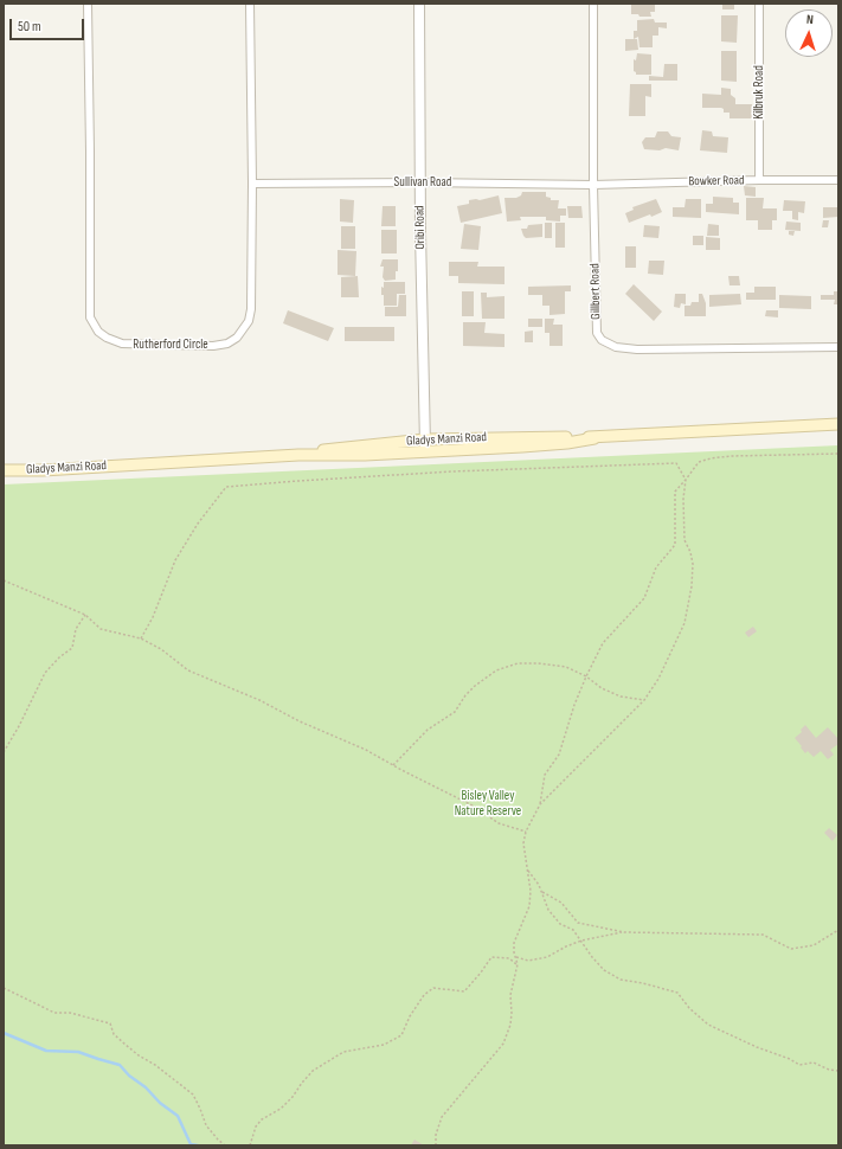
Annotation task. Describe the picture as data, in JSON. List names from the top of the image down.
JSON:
{
  "streets": {
    "main road": ["Gladys Manzi Road"],
    "street": [
      "Kilbruk Road",
      "Bowker Road",
      "Sullivan Road",
      "Oribi Road",
      "Gillbert Road",
      "Rutherford Circle"
    ]
  },
  "crossings": [
    ["Kilbruk Road", "Bowker Road"],
    ["Bowker Road", "Sullivan Road"],
    ["Bowker Road", "Gillbert Road"],
    ["Sullivan Road", "Oribi Road"],
    ["Sullivan Road", "Gillbert Road"],
    ["Sullivan Road", "Rutherford Circle"],
    ["Oribi Road", "Gladys Manzi Road"]
  ],
  "parks": ["Bisley Valley Nature Reserve"],
  "scale_bar": "50 m",
  "north": "top"
}
